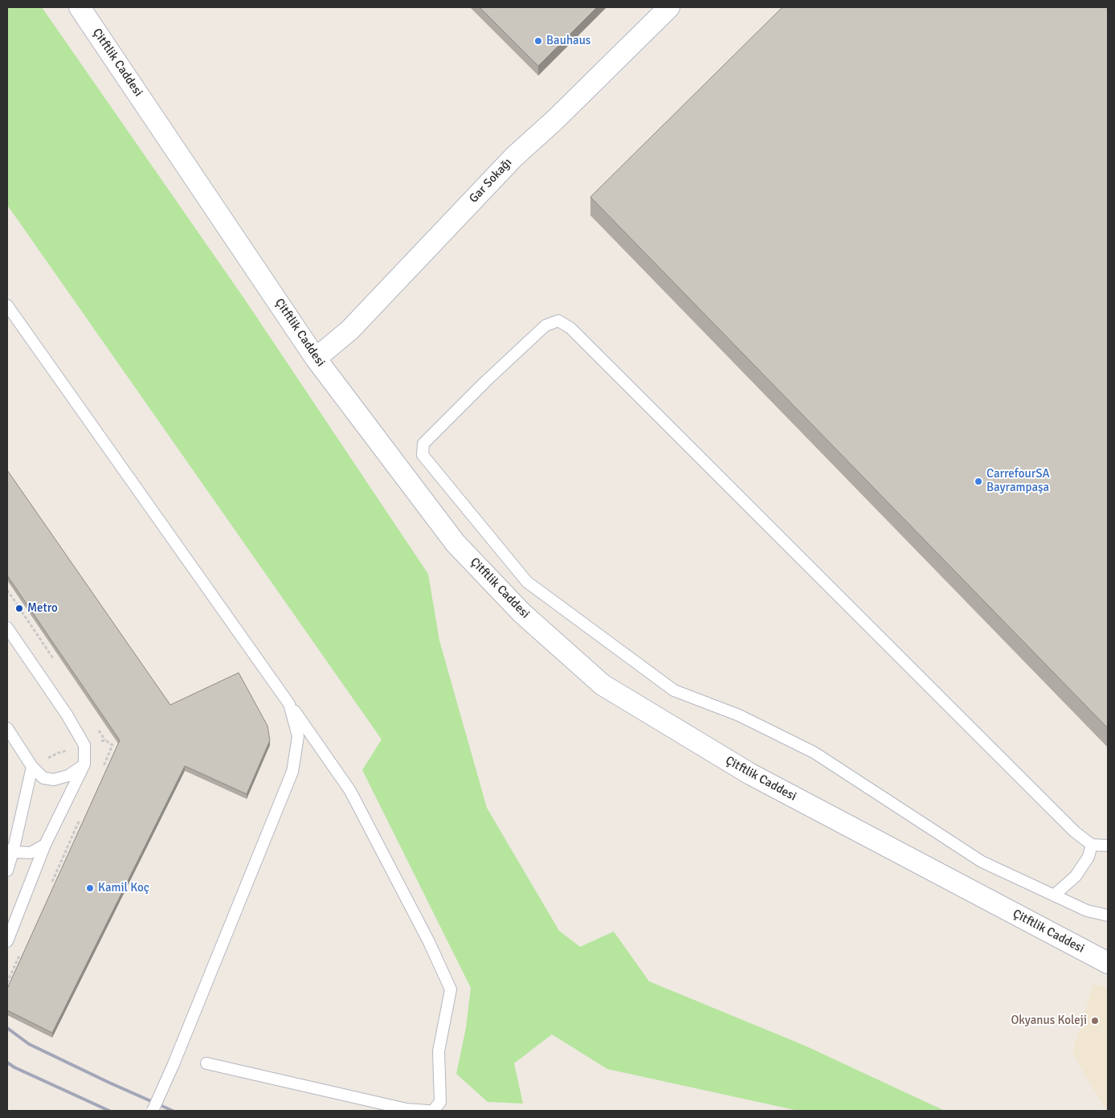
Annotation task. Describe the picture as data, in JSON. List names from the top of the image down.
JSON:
{
  "streets": {
    "street": ["Çitftlik Caddesi", "Gar Sokağı"]
  },
  "crossings": [
    ["Çitftlik Caddesi", "Gar Sokağı"]
  ],
  "places": [
    "Bauhaus",
    "CarrefourSA Bayrampaşa",
    "Metro",
    "Kamil Koç",
    "Okyanus Koleji"
  ]
}
